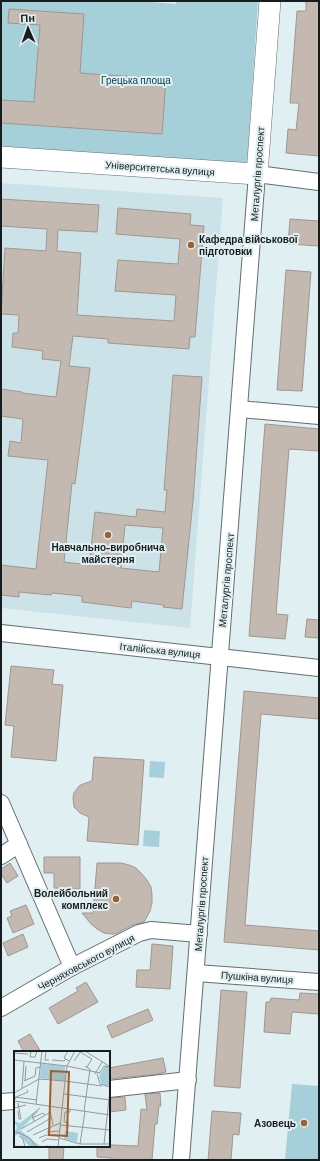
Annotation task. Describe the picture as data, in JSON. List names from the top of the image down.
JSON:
{
  "streets": {
    "main road": ["Університетська вулиця", "Металургів проспект"],
    "street": ["Італійська вулиця", "Черняховського вулиця", "Пушкіна вулиця"]
  },
  "crossings": [
    ["Університетська вулиця", "Металургів проспект"],
    ["Металургів проспект", "Італійська вулиця"],
    ["Металургів проспект", "Черняховського вулиця"],
    ["Металургів проспект", "Пушкіна вулиця"]
  ],
  "parks": ["Грецька площа"],
  "places": [
    "Кафедра військової підготовки",
    "Навчально-виробнича майстерня",
    "Волейбольний комплекс",
    "Азовець"
  ],
  "north": "top"
}
